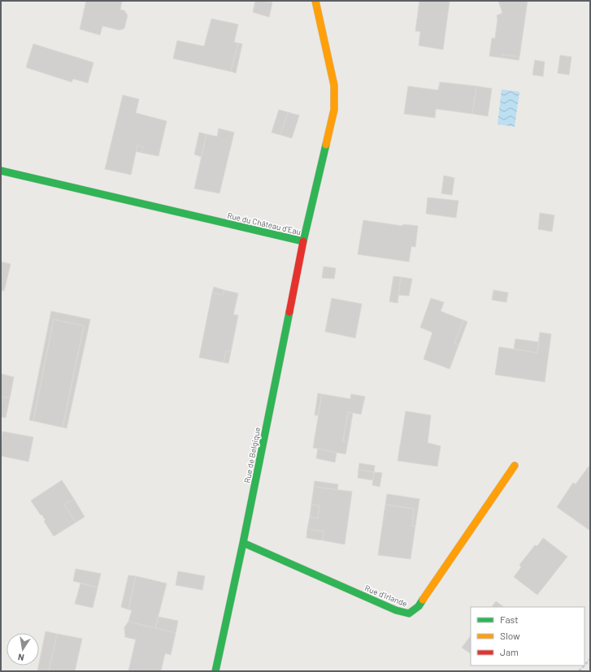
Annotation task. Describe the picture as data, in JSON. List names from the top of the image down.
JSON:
{
  "streets": {
    "street": ["Rue du Château d'Eau", "Rue de Belgique", "Rue d'Irlande"]
  },
  "crossings": [
    ["Rue du Château d'Eau", "Rue de Belgique"],
    ["Rue de Belgique", "Rue d'Irlande"]
  ],
  "legend": ["Fast", "Slow", "Jam"],
  "north": "bottom"
}
